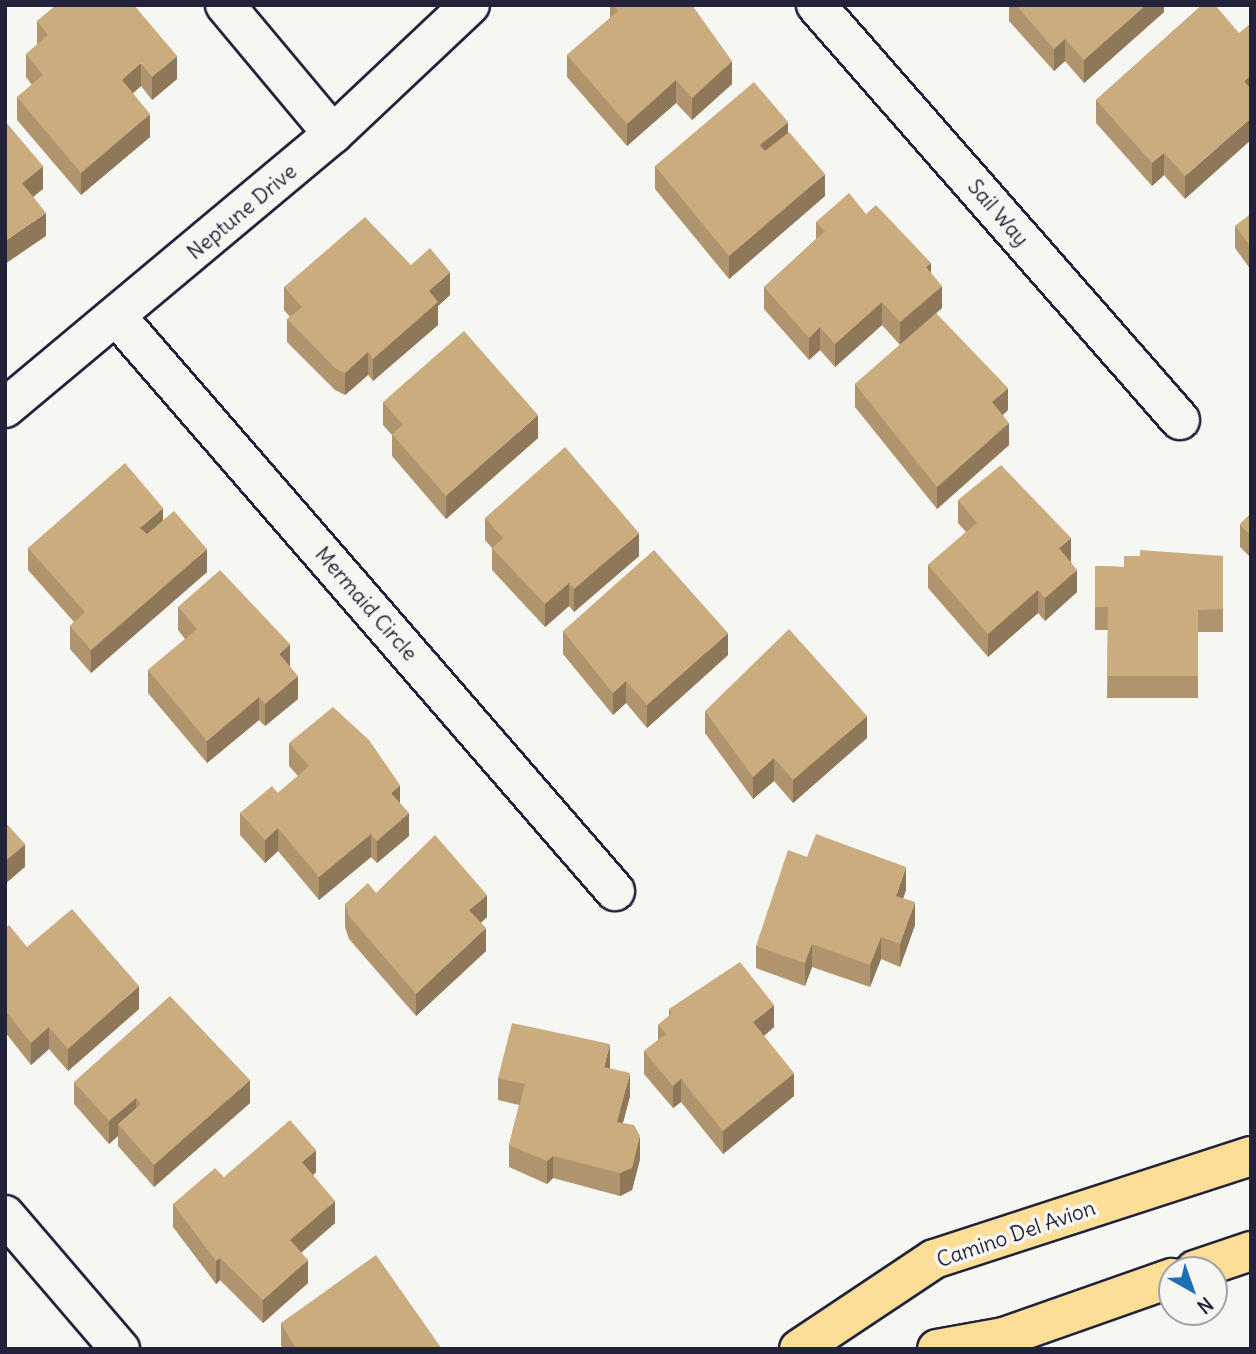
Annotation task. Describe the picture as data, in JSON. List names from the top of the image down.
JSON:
{
  "streets": {
    "main road": ["Camino Del Avion"],
    "street": ["Neptune Drive", "Sail Way", "Mermaid Circle"]
  },
  "crossings": [
    ["Neptune Drive", "Mermaid Circle"]
  ],
  "north": "bottom right"
}
